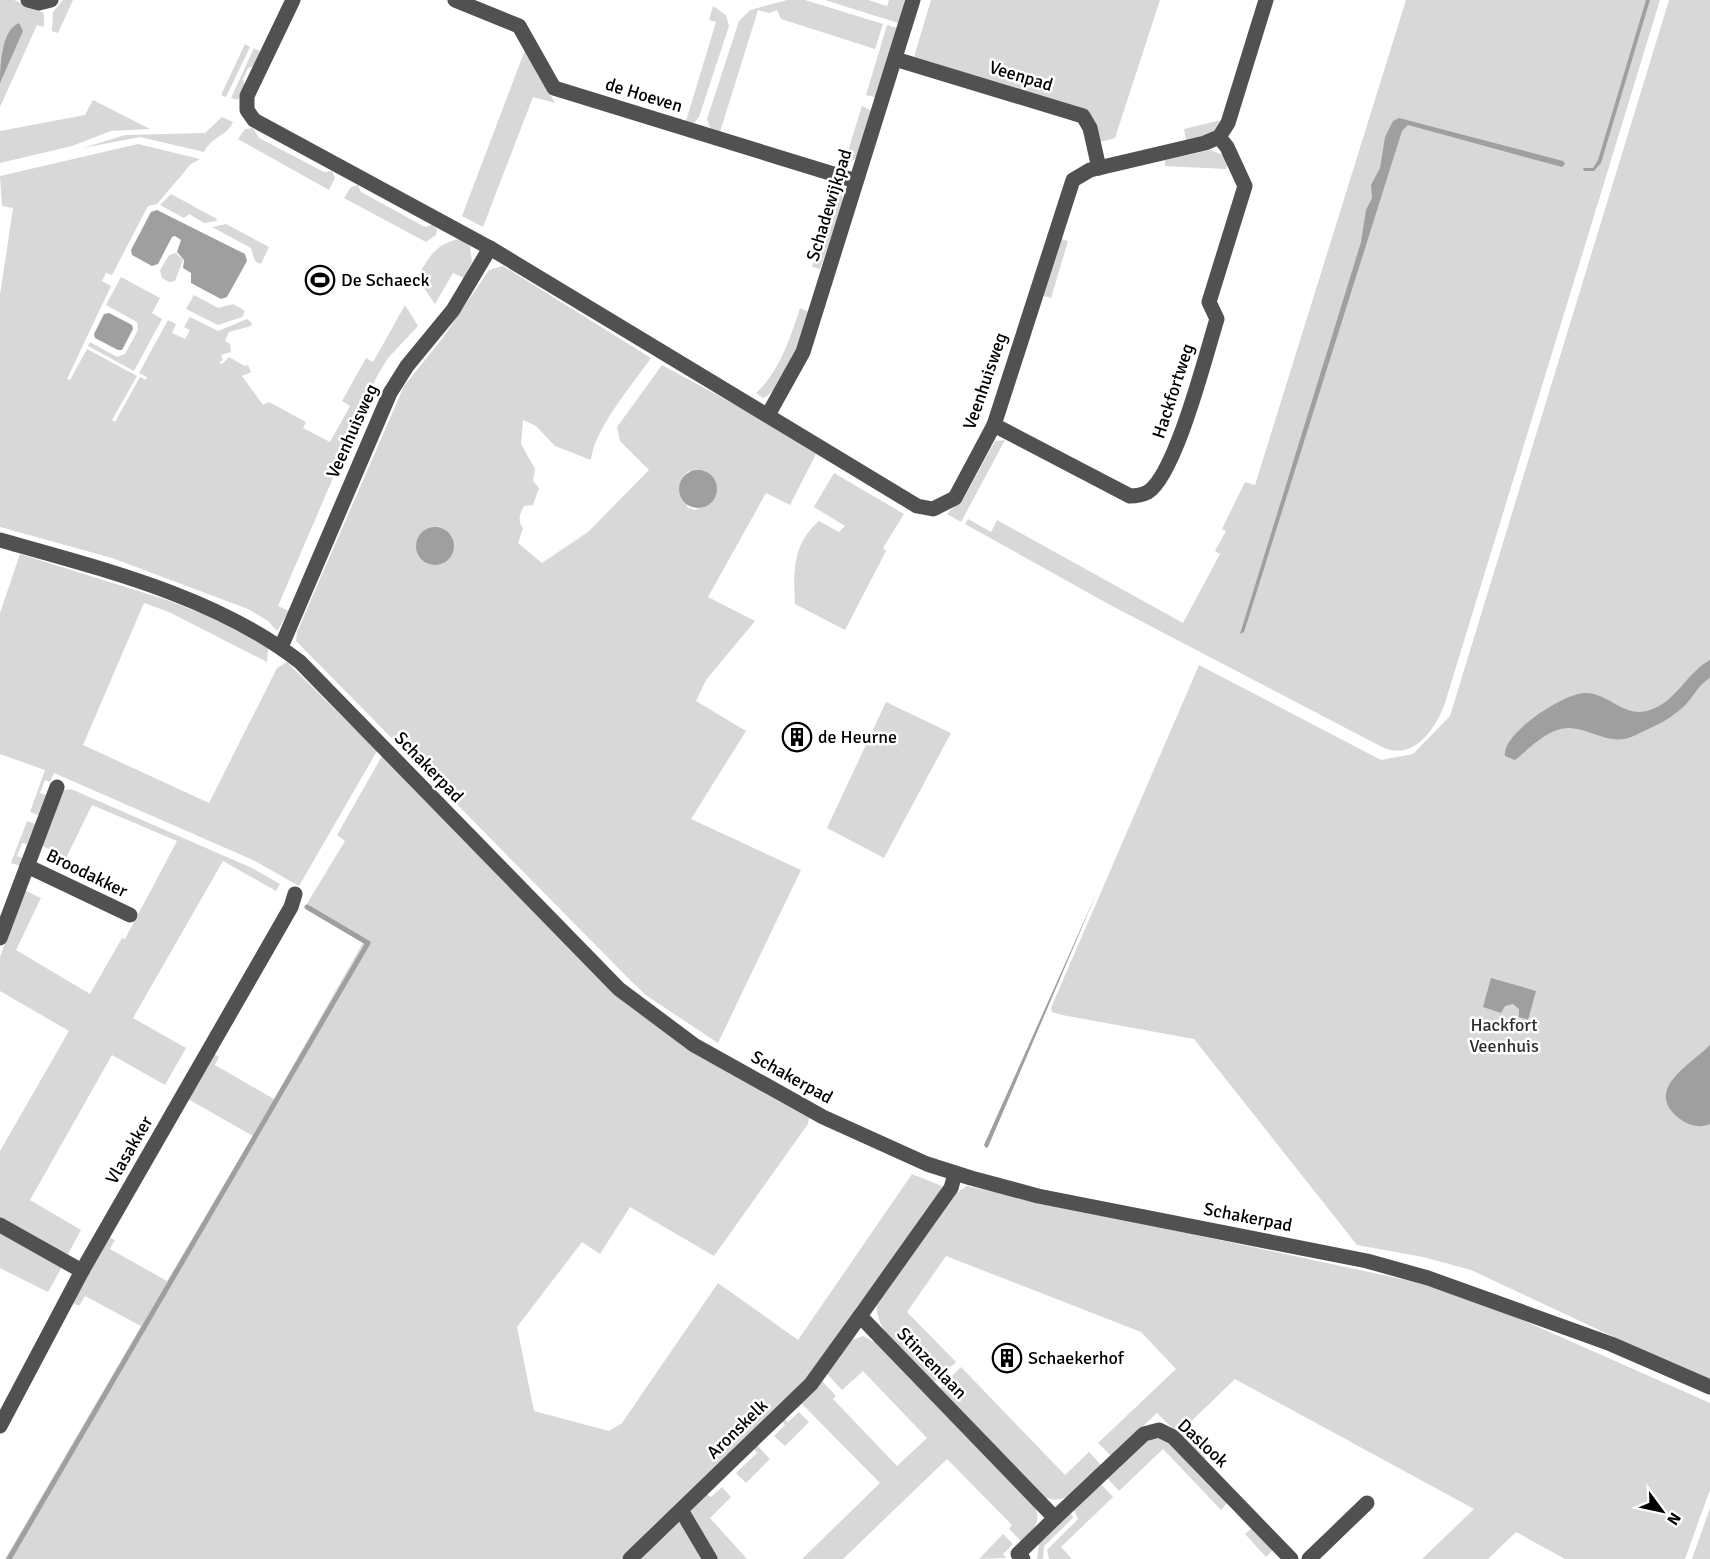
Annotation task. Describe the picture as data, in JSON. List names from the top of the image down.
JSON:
{
  "streets": {
    "street": [
      "Veenpad",
      "de Hoeven",
      "Schadewijkpad",
      "Veenhuisweg",
      "Hackfortweg",
      "Schakerpad",
      "Broodakker",
      "Vlasakker",
      "Stinzenlaan",
      "Aronskelk",
      "Daslook"
    ]
  },
  "crossings": [
    ["Veenpad", "Schadewijkpad"],
    ["Veenpad", "Veenhuisweg"],
    ["de Hoeven", "Schadewijkpad"],
    ["Schadewijkpad", "Veenhuisweg"],
    ["Veenhuisweg", "Hackfortweg"],
    ["Veenhuisweg", "Schakerpad"],
    ["Stinzenlaan", "Aronskelk"],
    ["Stinzenlaan", "Daslook"]
  ],
  "parks": ["Hackfort Veenhuis"],
  "places": {
    "sports": ["De Schaeck"],
    "building": ["de Heurne", "Schaekerhof"]
  },
  "north": "bottom right"
}
